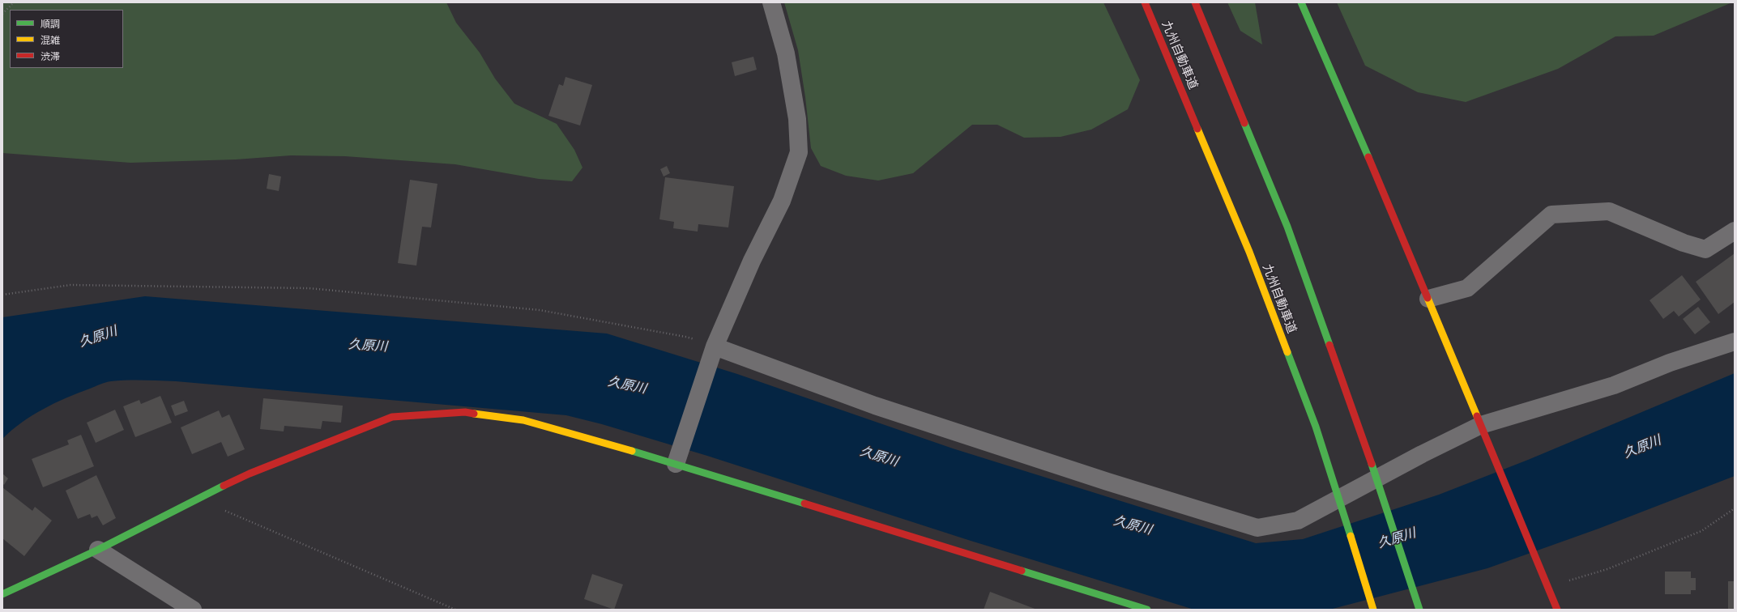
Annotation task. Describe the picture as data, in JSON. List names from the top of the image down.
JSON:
{
  "streets": {
    "main road": ["九州自動車道"]
  },
  "water": ["久原川"],
  "legend": ["順調", "混雑", "渋滞"]
}
